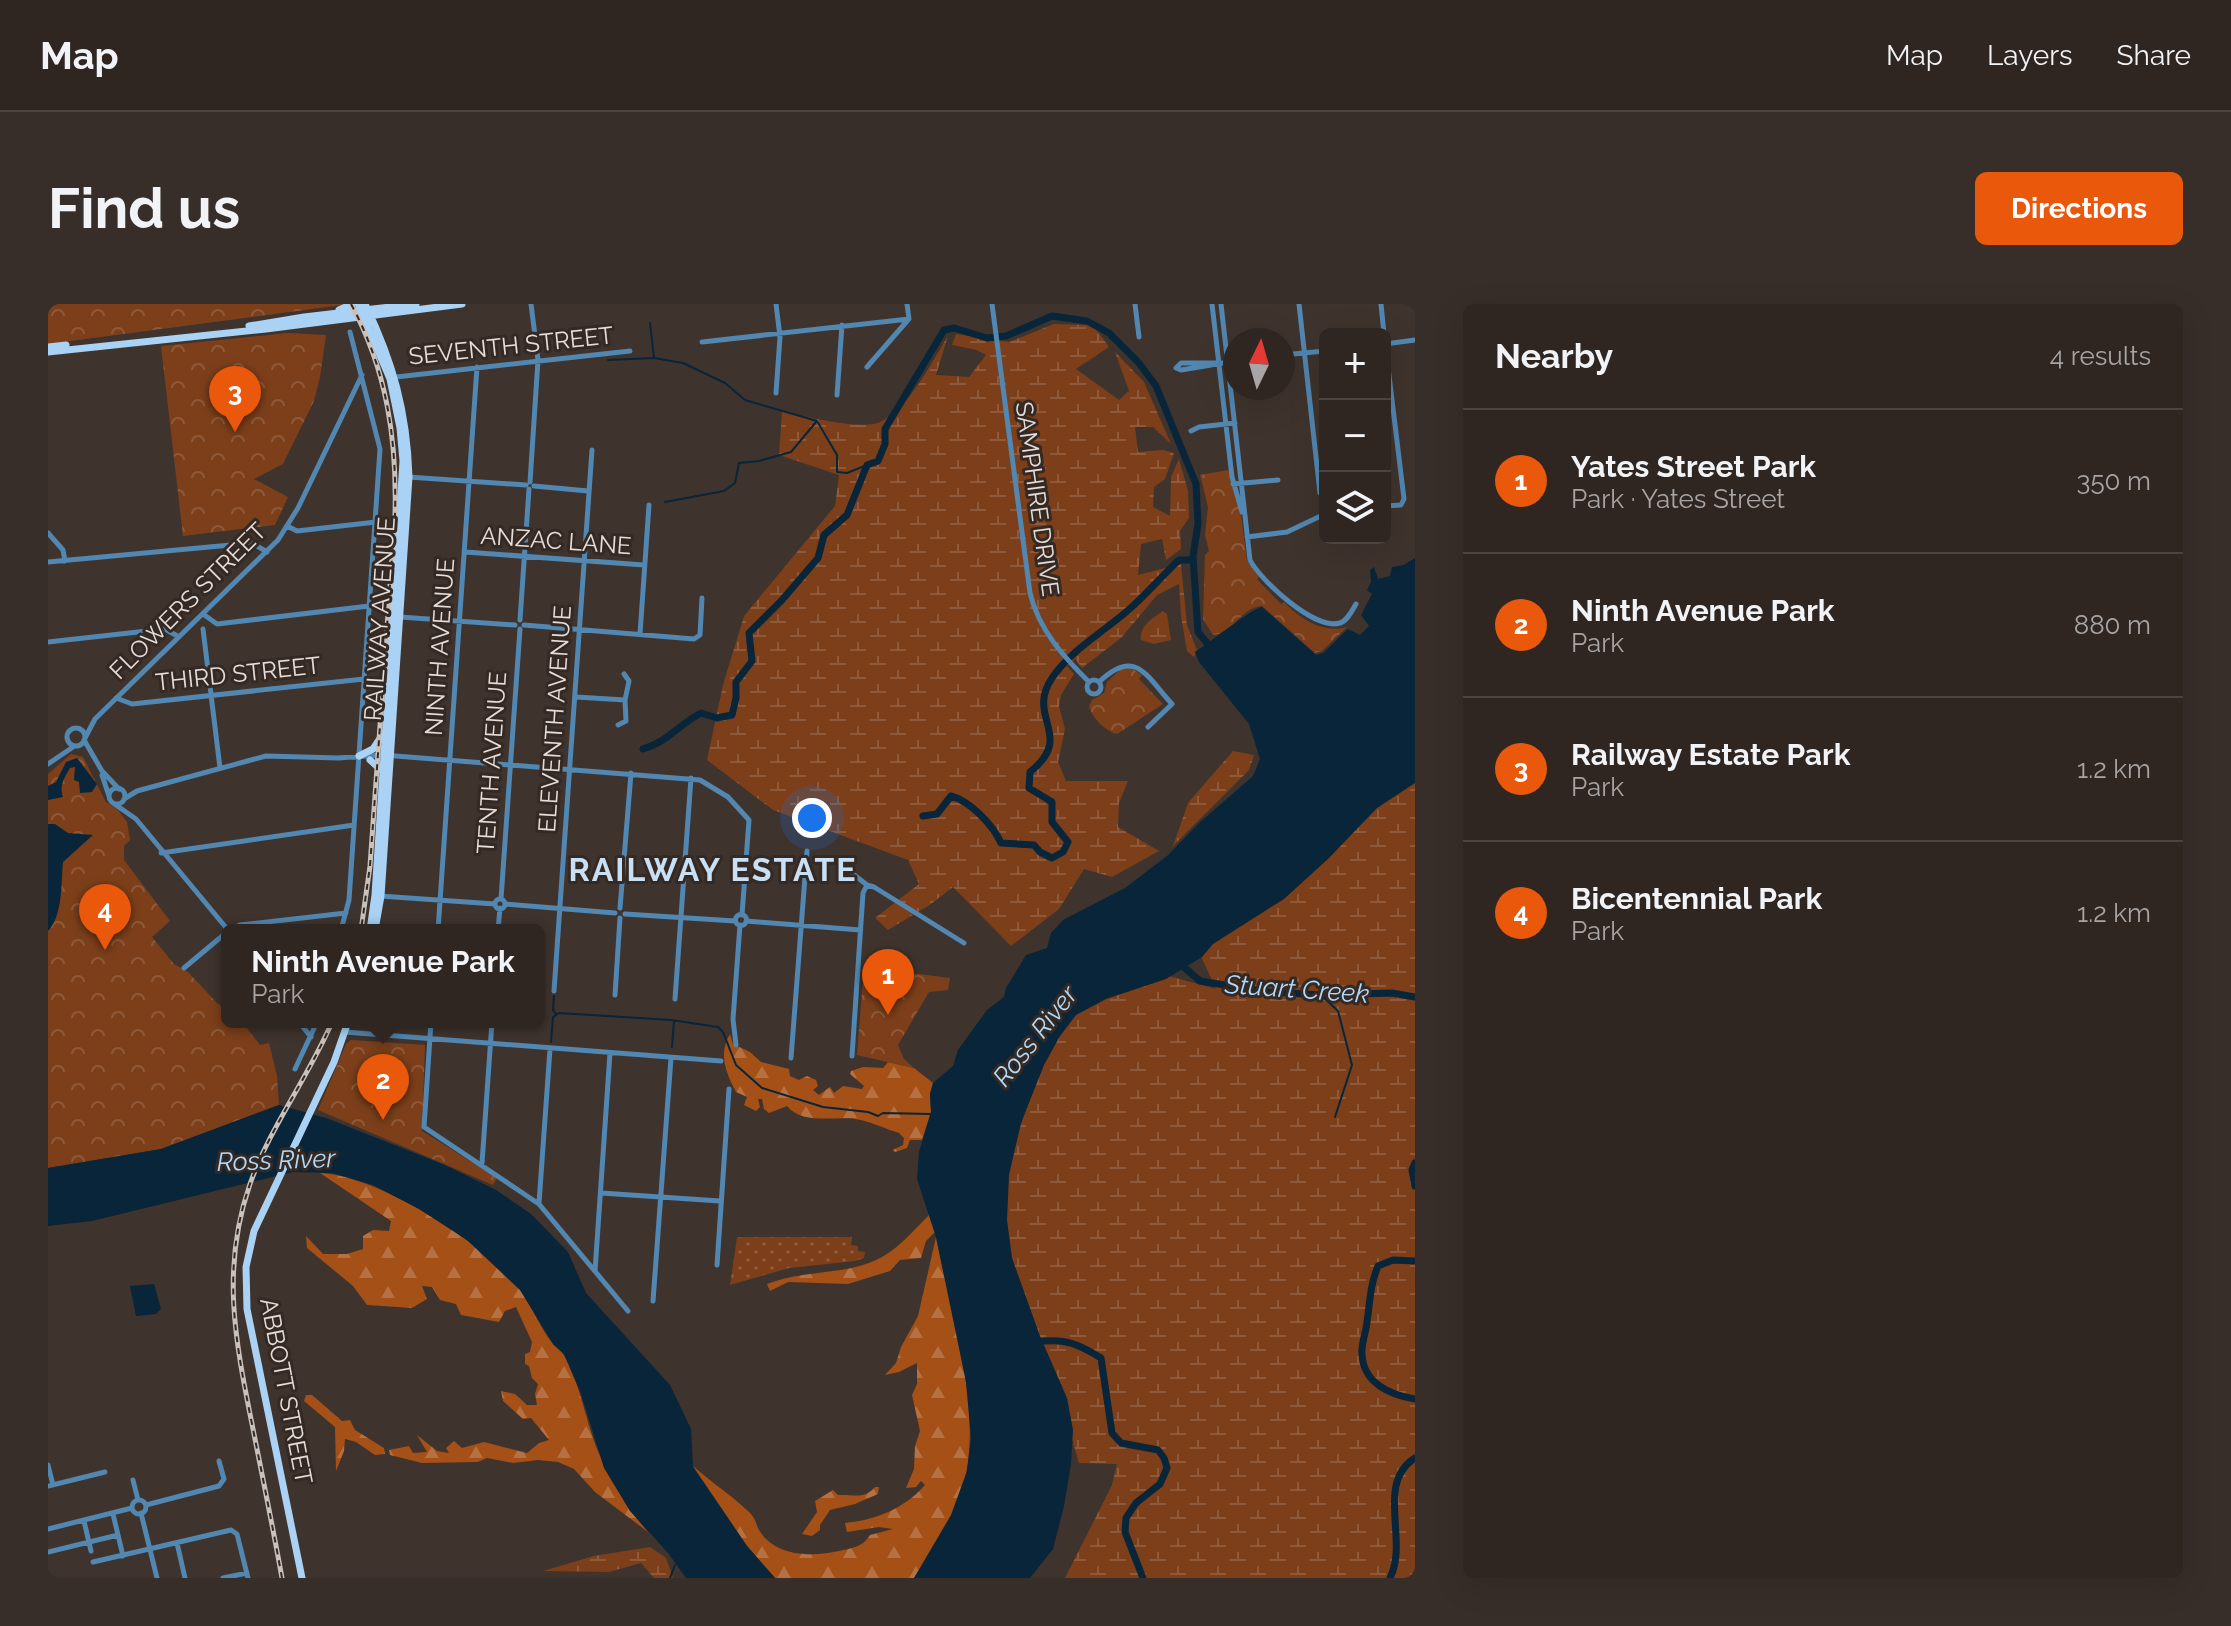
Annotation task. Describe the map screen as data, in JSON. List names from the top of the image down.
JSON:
{
  "streets": {
    "main road": ["RAILWAY AVENUE", "ABBOTT STREET"],
    "street": [
      "SEVENTH STREET",
      "SAMPHIRE DRIVE",
      "ANZAC LANE",
      "FLOWERS STREET",
      "NINTH AVENUE",
      "THIRD STREET",
      "ELEVENTH AVENUE",
      "TENTH AVENUE"
    ]
  },
  "crossings": [
    ["SEVENTH STREET", "RAILWAY AVENUE"],
    ["SEVENTH STREET", "NINTH AVENUE"],
    ["SEVENTH STREET", "TENTH AVENUE"],
    ["ANZAC LANE", "NINTH AVENUE"],
    ["ANZAC LANE", "ELEVENTH AVENUE"],
    ["ANZAC LANE", "TENTH AVENUE"],
    ["FLOWERS STREET", "RAILWAY AVENUE"],
    ["FLOWERS STREET", "THIRD STREET"],
    ["RAILWAY AVENUE", "THIRD STREET"]
  ],
  "districts": ["RAILWAY ESTATE"],
  "water": ["Stuart Creek", "Ross River"],
  "north": "top",
  "page": {
    "header": "Map",
    "nav": ["Map", "Layers", "Share"],
    "buttons": "Directions",
    "title": "Find us",
    "heading": ["Nearby", "4 results"],
    "map_buttons": ["+", "−"],
    "pins": [
      "3",
      "4",
      "1",
      "2"
    ],
    "list": [
      {
        "mark": "1",
        "name": "Yates Street Park",
        "note": "Park · Yates Street",
        "value": "350 m"
      },
      {
        "mark": "2",
        "name": "Ninth Avenue Park",
        "note": "Park",
        "value": "880 m"
      },
      {
        "mark": "3",
        "name": "Railway Estate Park",
        "note": "Park",
        "value": "1.2 km"
      },
      {
        "mark": "4",
        "name": "Bicentennial Park",
        "note": "Park",
        "value": "1.2 km"
      }
    ],
    "popup": ["Ninth Avenue Park", "Park"]
  }
}
